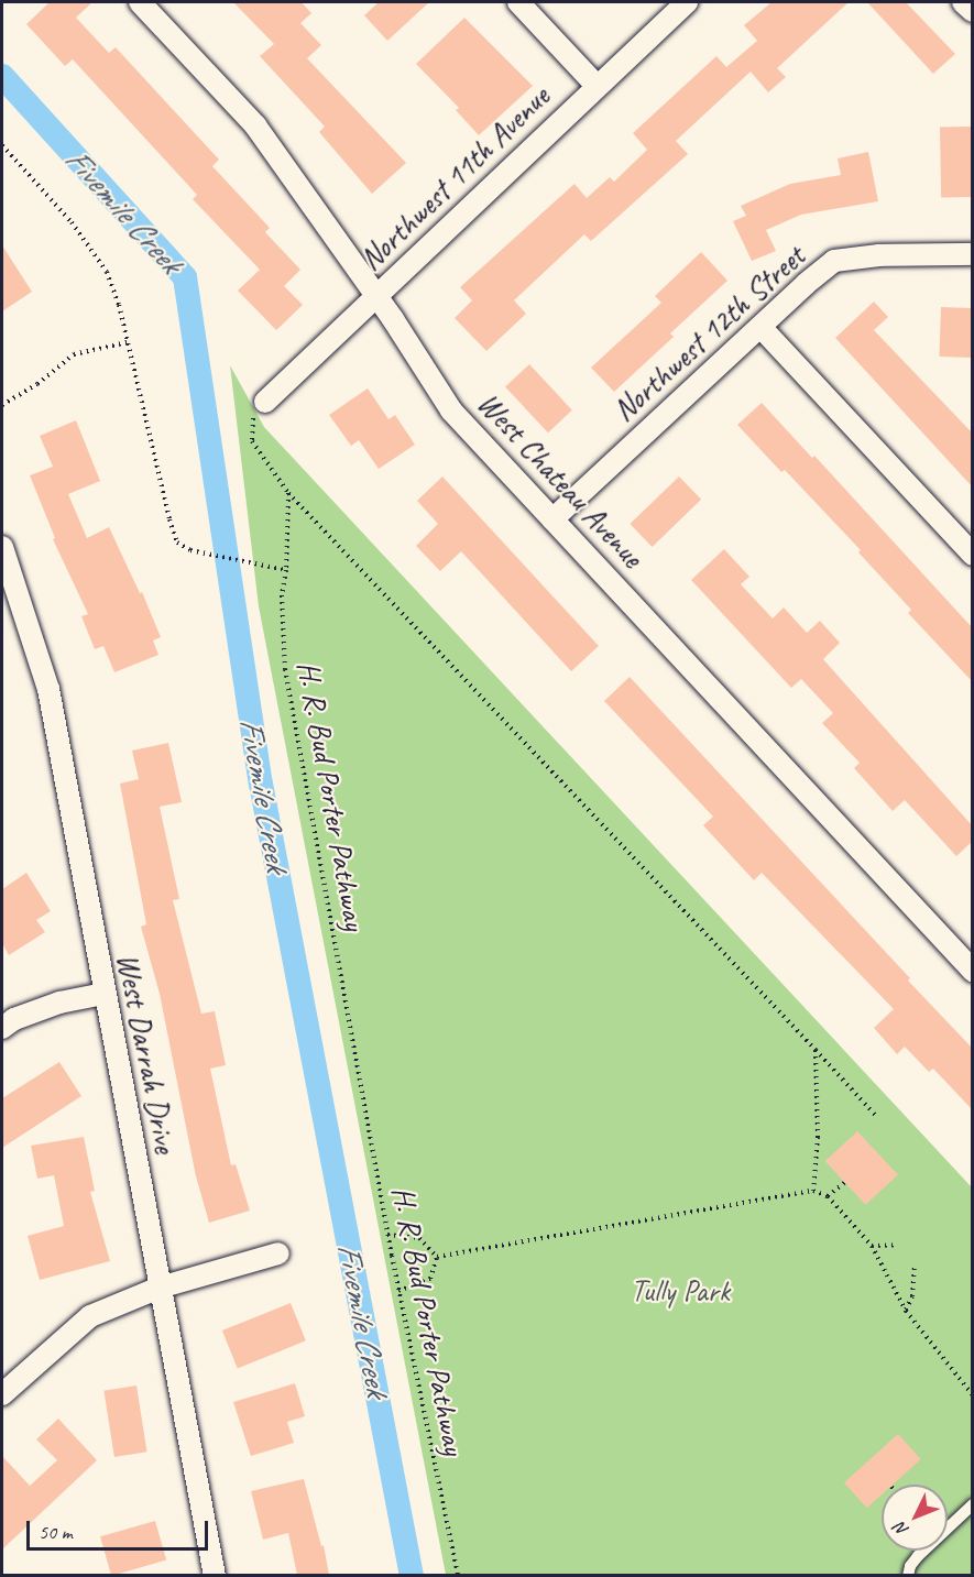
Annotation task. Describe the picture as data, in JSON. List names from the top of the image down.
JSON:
{
  "streets": {
    "street": [
      "Northwest 11th Avenue",
      "Northwest 12th Street",
      "West Chateau Avenue",
      "West Darrah Drive"
    ],
    "path": ["H. R. Bud Porter Pathway"]
  },
  "crossings": [
    ["Northwest 11th Avenue", "West Chateau Avenue"],
    ["Northwest 12th Street", "West Chateau Avenue"]
  ],
  "water": ["Fivemile Creek"],
  "parks": ["Tully Park"],
  "scale_bar": "50 m",
  "north": "bottom left"
}
